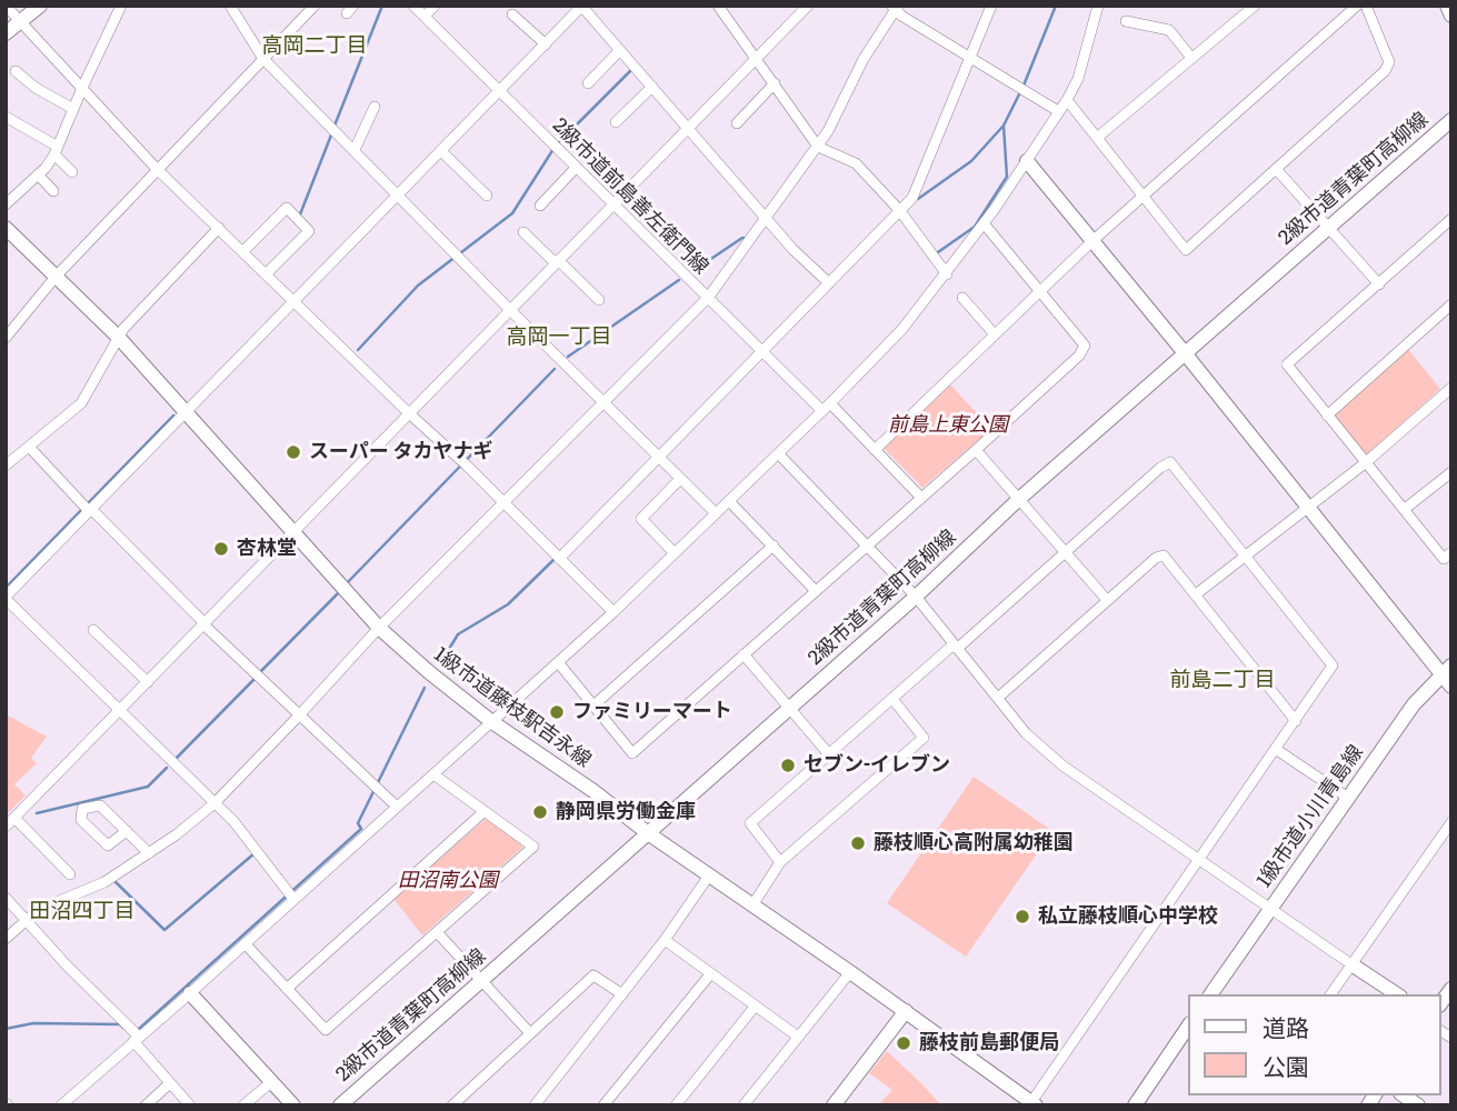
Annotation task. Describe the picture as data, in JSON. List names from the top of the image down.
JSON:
{
  "streets": {
    "street": [
      "2級市道青葉町高柳線",
      "2級市道前島善左衛門線",
      "1級市道藤枝駅吉永線",
      "1級市道小川青島線"
    ]
  },
  "crossings": [
    ["2級市道青葉町高柳線", "1級市道藤枝駅吉永線"]
  ],
  "districts": [
    "高岡二丁目",
    "高岡一丁目",
    "前島二丁目",
    "田沼四丁目"
  ],
  "parks": ["前島上東公園", "田沼南公園"],
  "places": [
    "スーパー タカヤナギ",
    "杏林堂",
    "ファミリーマート",
    "セブン-イレブン",
    "静岡県労働金庫",
    "藤枝順心高附属幼稚園",
    "私立藤枝順心中学校",
    "藤枝前島郵便局"
  ],
  "legend": ["道路", "公園"]
}
